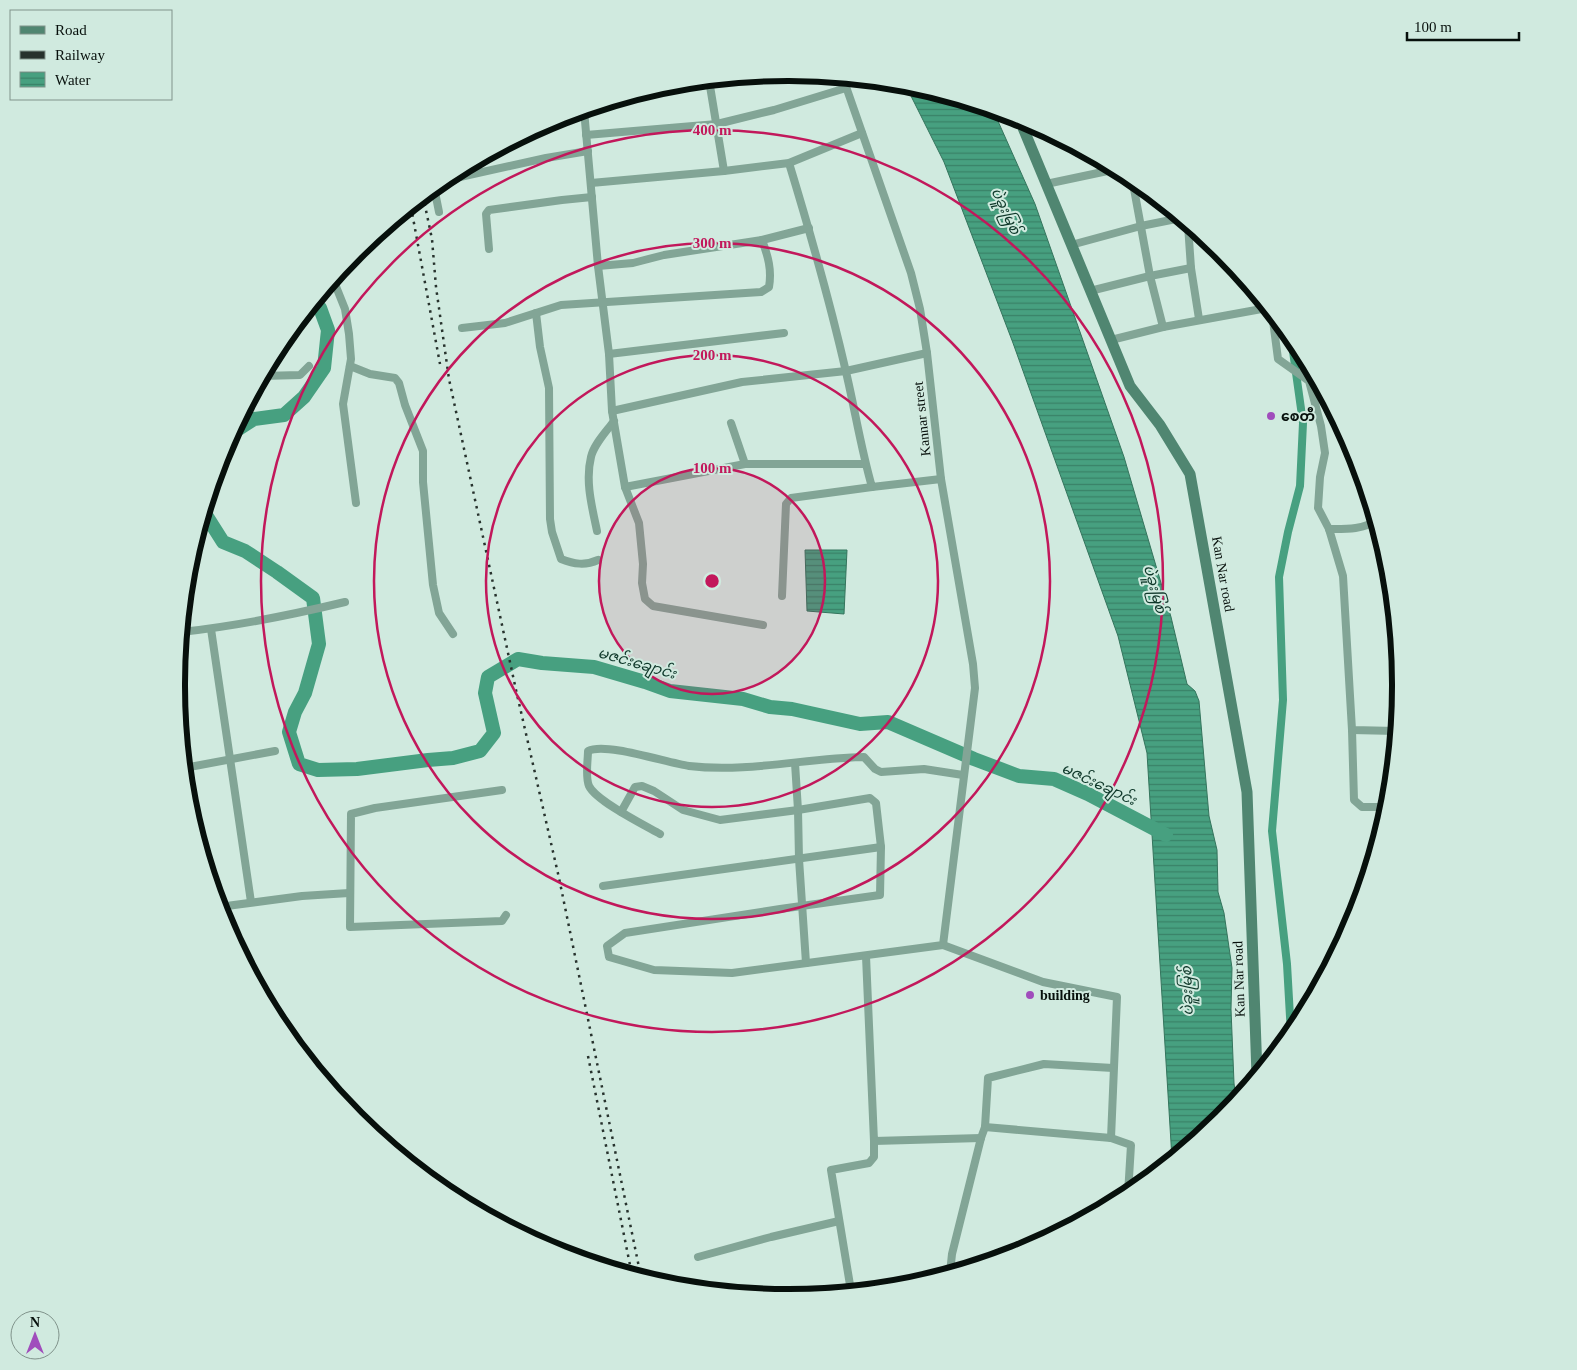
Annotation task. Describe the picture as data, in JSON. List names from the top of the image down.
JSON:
{
  "streets": {
    "street": ["Kannar street", "Kan Nar road"]
  },
  "water": ["ပဲခူးမြစ်", "မဇင်းချောင်း"],
  "places": ["စေတီ", "building"],
  "legend": ["Road", "Railway", "Water"],
  "scale_bar": "100 m",
  "north": "top",
  "rings": [
    "400 m",
    "300 m",
    "200 m",
    "100 m"
  ]
}
